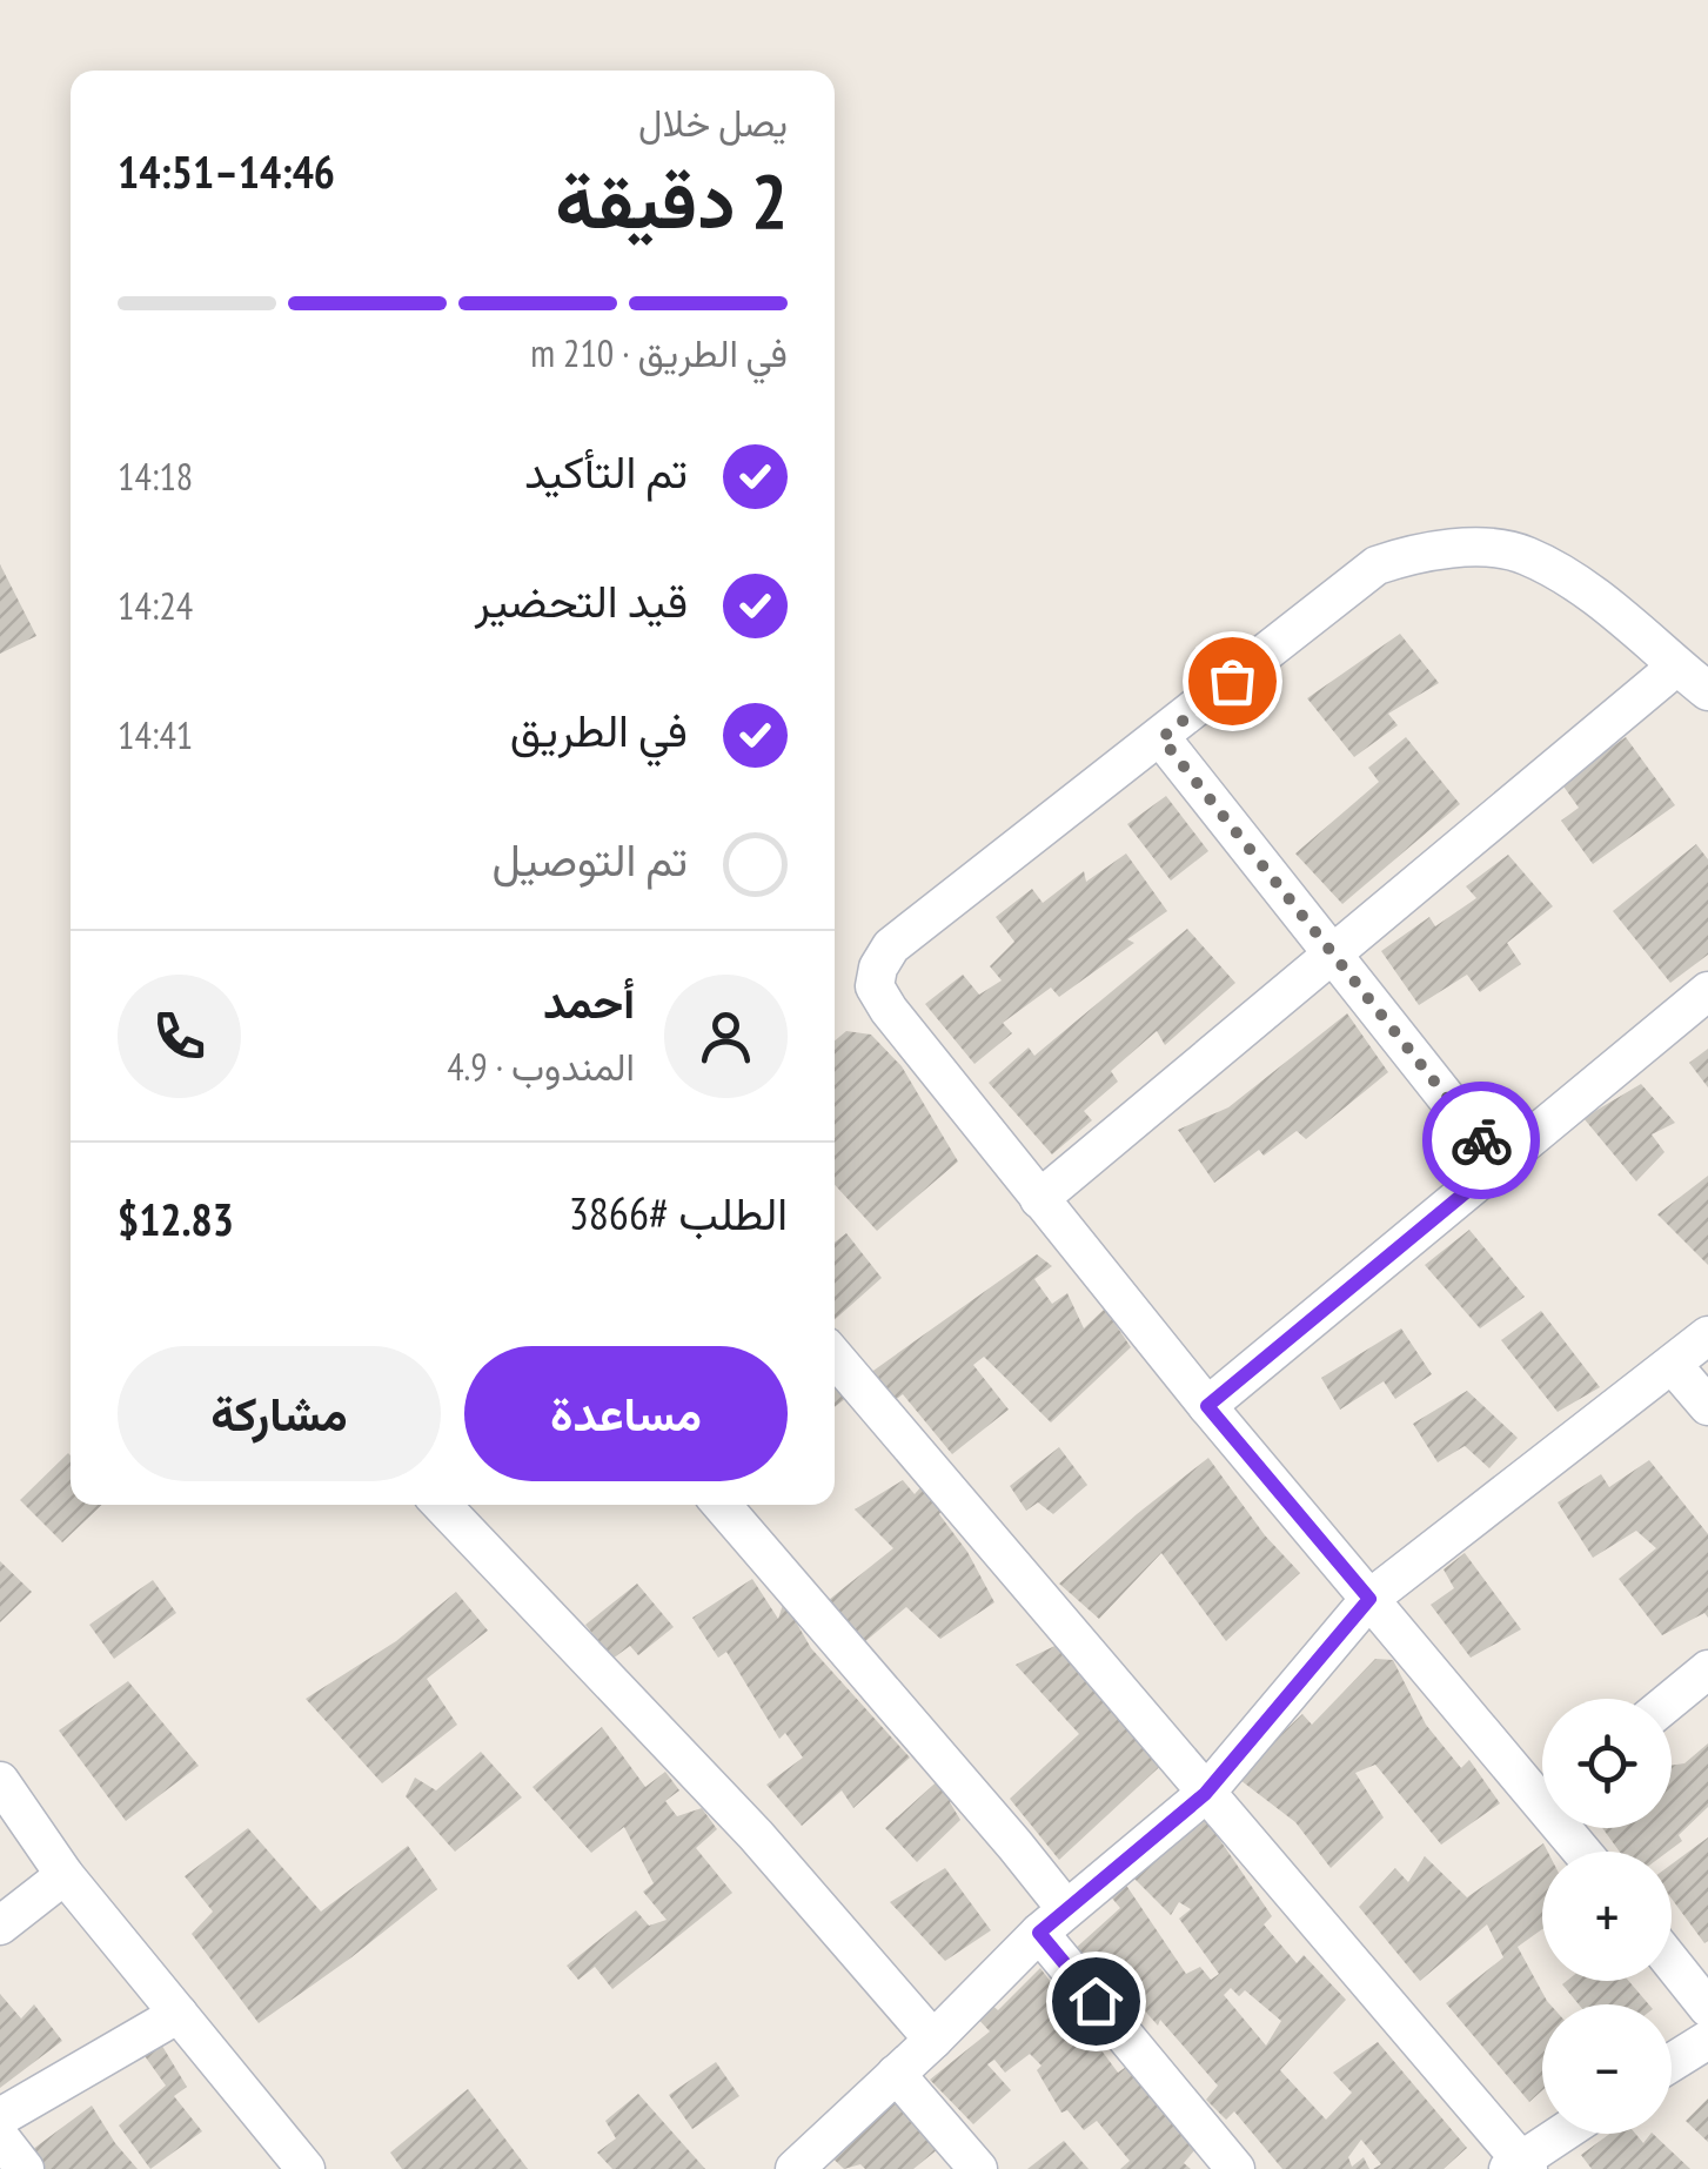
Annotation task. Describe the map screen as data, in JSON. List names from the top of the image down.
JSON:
{
  "page": {
    "heading": ["2 دقيقة", "يصل خلال", "14:46–14:51"],
    "panel": [
      "أحمد",
      "المندوب · 4.9",
      "الطلب #3866",
      "$12.83"
    ],
    "bar": "في الطريق · 210 m",
    "list": [
      ["تم التأكيد", "14:18"],
      ["قيد التحضير", "14:24"],
      ["في الطريق", "14:41"],
      "تم التوصيل"
    ],
    "buttons": ["مساعدة", "مشاركة"],
    "map_buttons": ["+", "−"]
  }
}
